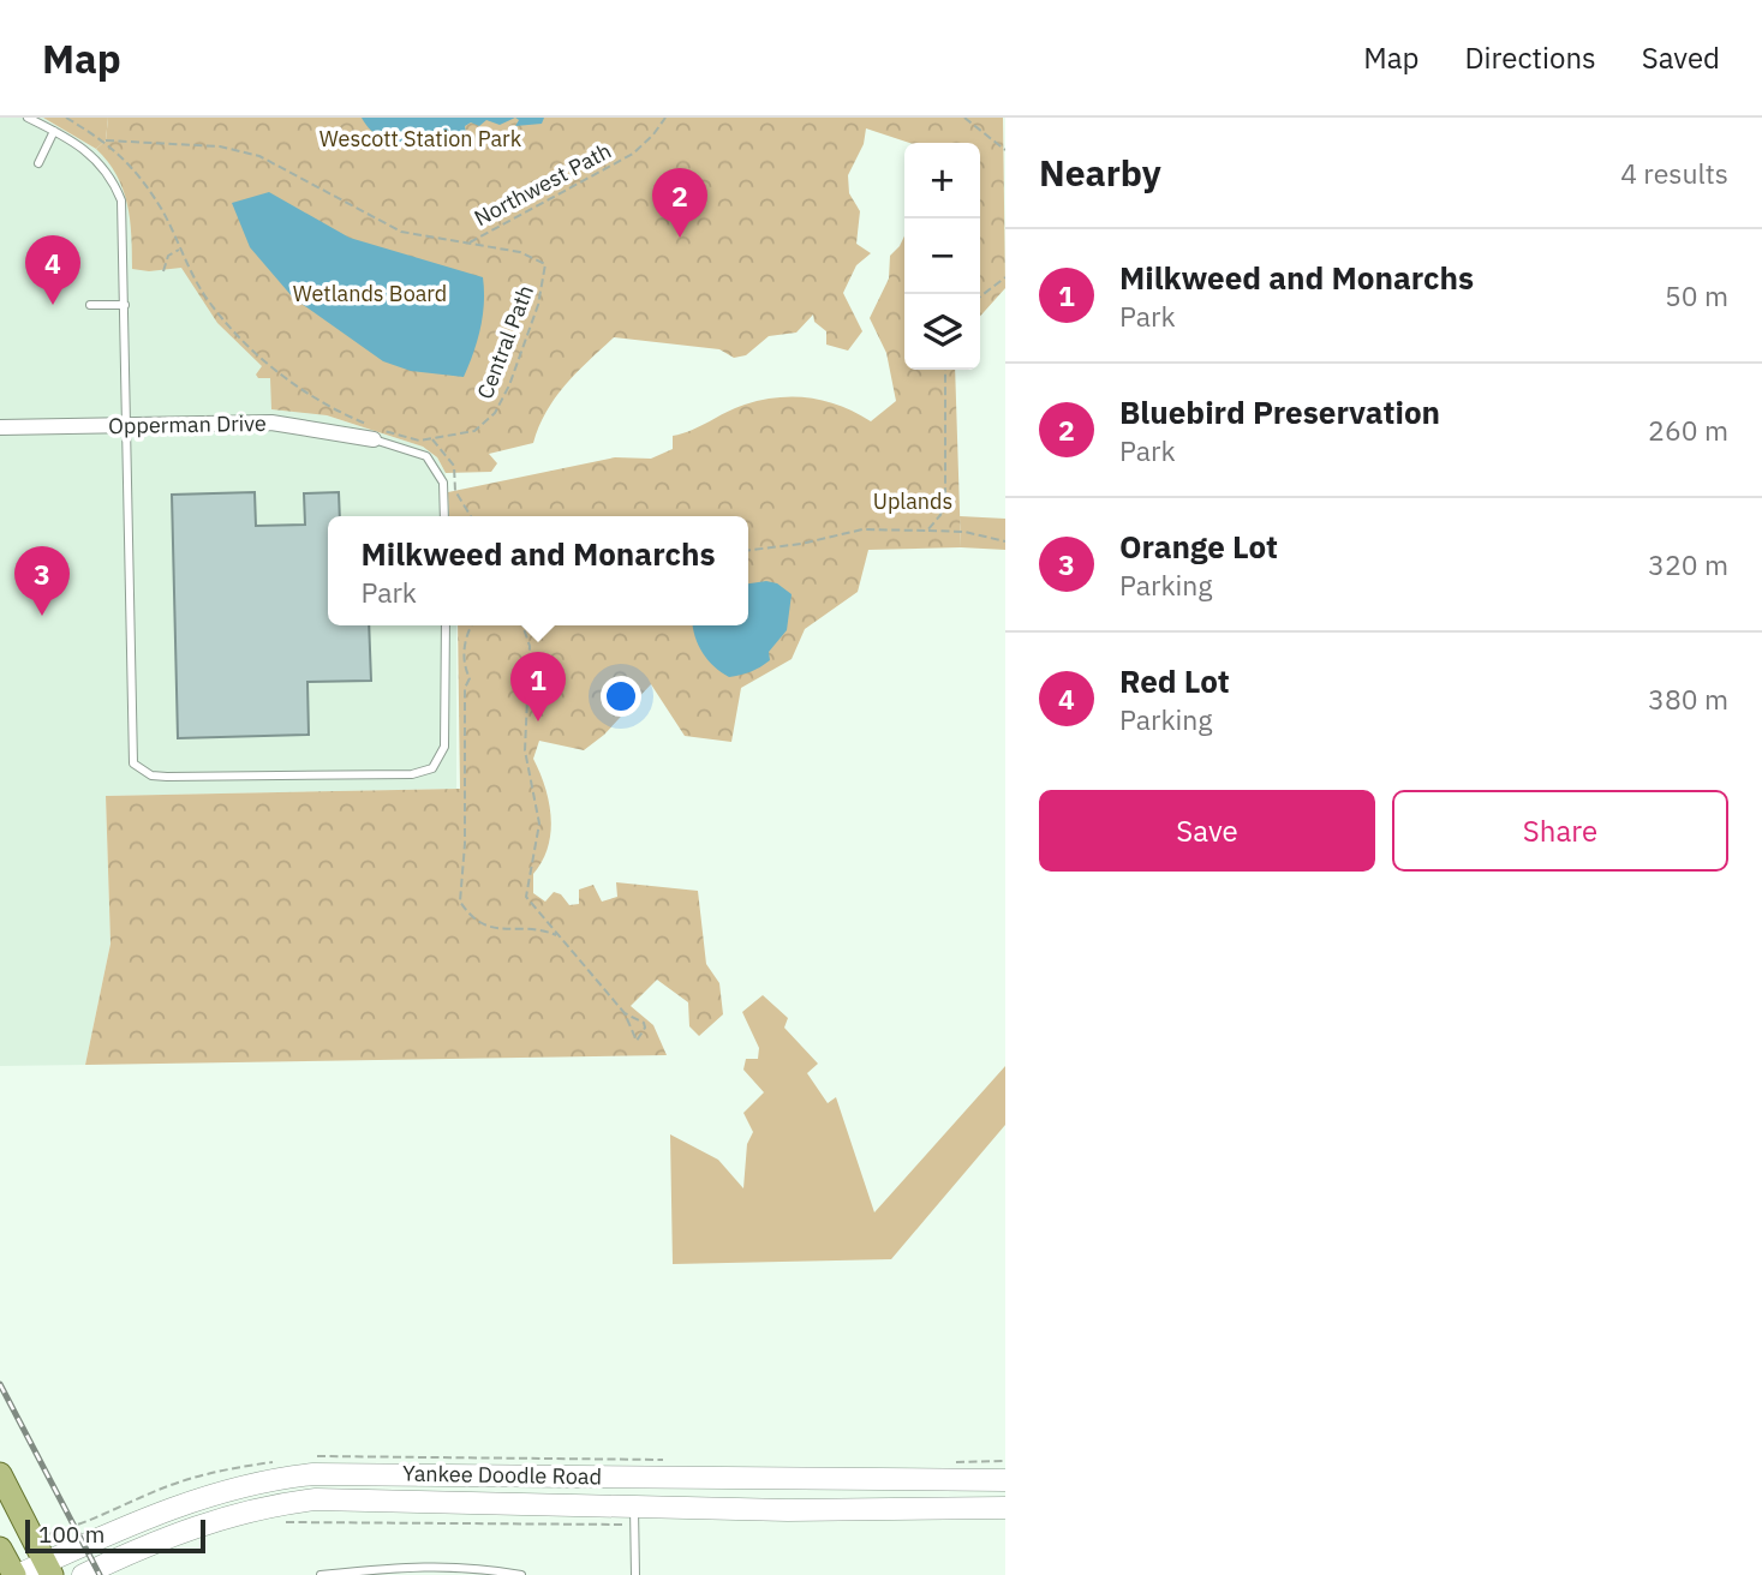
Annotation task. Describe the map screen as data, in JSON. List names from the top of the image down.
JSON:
{
  "streets": {
    "main road": ["Yankee Doodle Road"],
    "street": ["Opperman Drive"],
    "path": ["Northwest Path", "Central Path"]
  },
  "crossings": [
    ["Northwest Path", "Central Path"]
  ],
  "parks": ["Wescott Station Park", "Wetlands Board", "Uplands"],
  "scale_bar": "100 m",
  "page": {
    "header": "Map",
    "nav": ["Map", "Directions", "Saved"],
    "heading": ["Nearby", "4 results"],
    "map_buttons": ["+", "−"],
    "pins": [
      "2",
      "4",
      "3",
      "1"
    ],
    "list": [
      {
        "mark": "1",
        "name": "Milkweed and Monarchs",
        "note": "Park",
        "value": "50 m"
      },
      {
        "mark": "2",
        "name": "Bluebird Preservation",
        "note": "Park",
        "value": "260 m"
      },
      {
        "mark": "3",
        "name": "Orange Lot",
        "note": "Parking",
        "value": "320 m"
      },
      {
        "mark": "4",
        "name": "Red Lot",
        "note": "Parking",
        "value": "380 m"
      }
    ],
    "popup": ["Milkweed and Monarchs", "Park"],
    "buttons": ["Save", "Share"],
    "scale": "100 m"
  }
}
